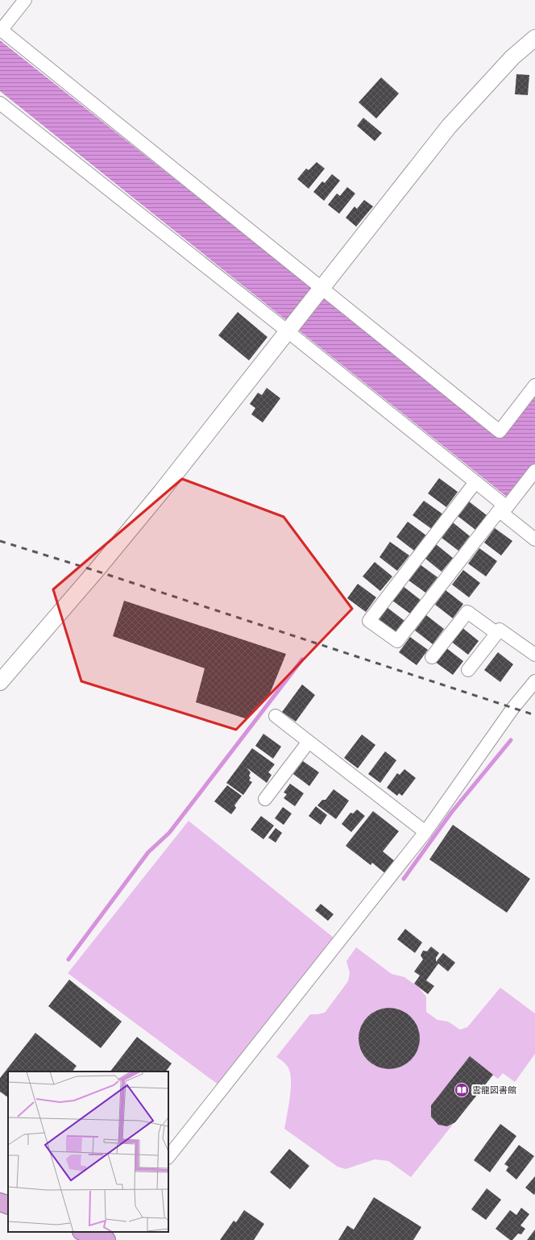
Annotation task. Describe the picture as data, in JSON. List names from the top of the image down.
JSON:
{
  "places": {
    "library": ["雲龍図書館"]
  }
}
